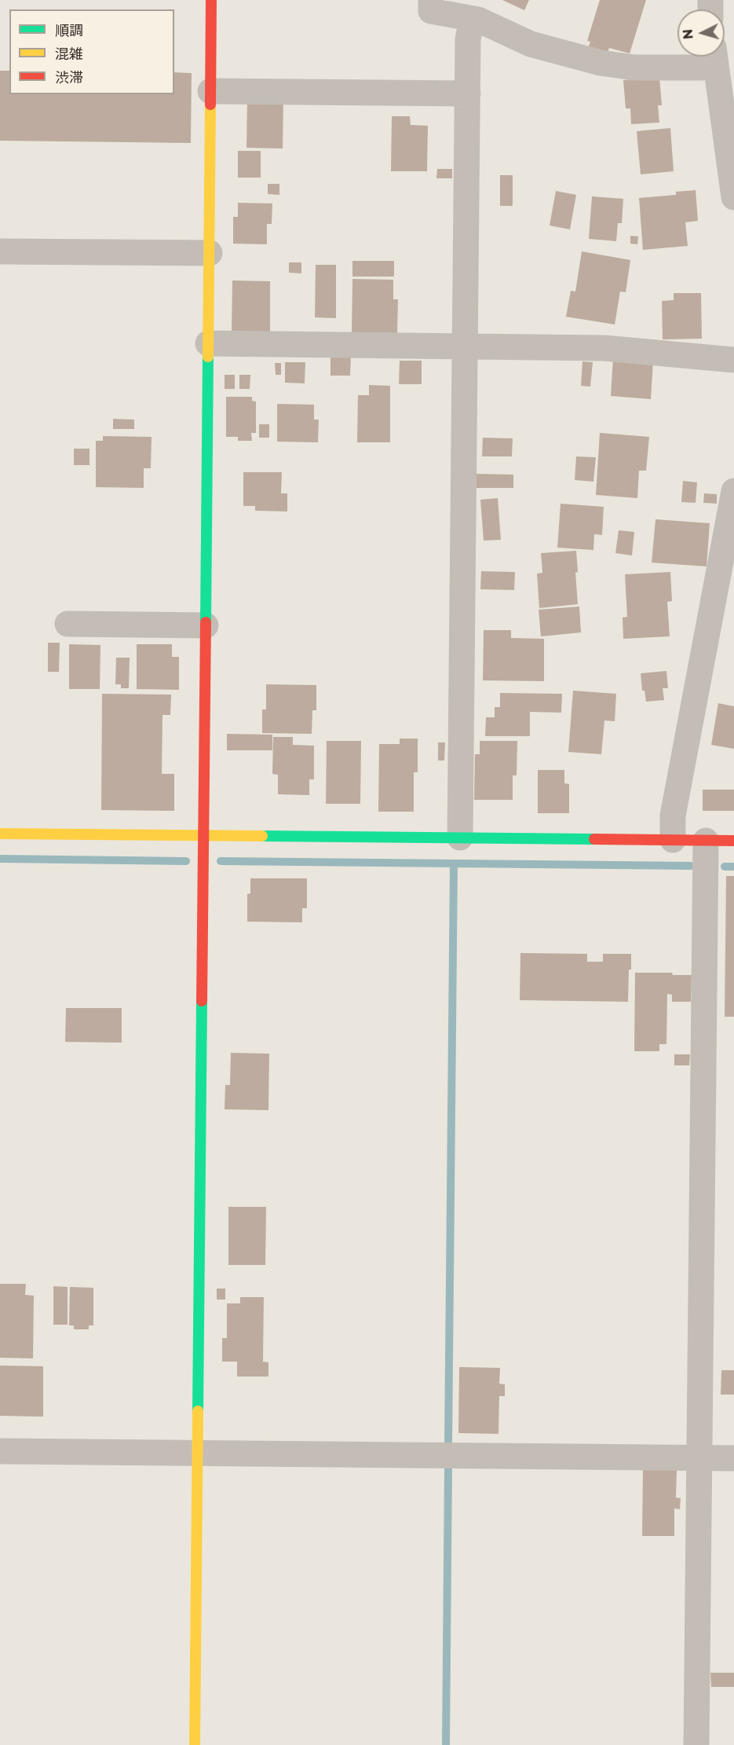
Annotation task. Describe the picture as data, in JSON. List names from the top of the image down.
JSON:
{
  "legend": ["順調", "混雑", "渋滞"],
  "north": "left"
}
